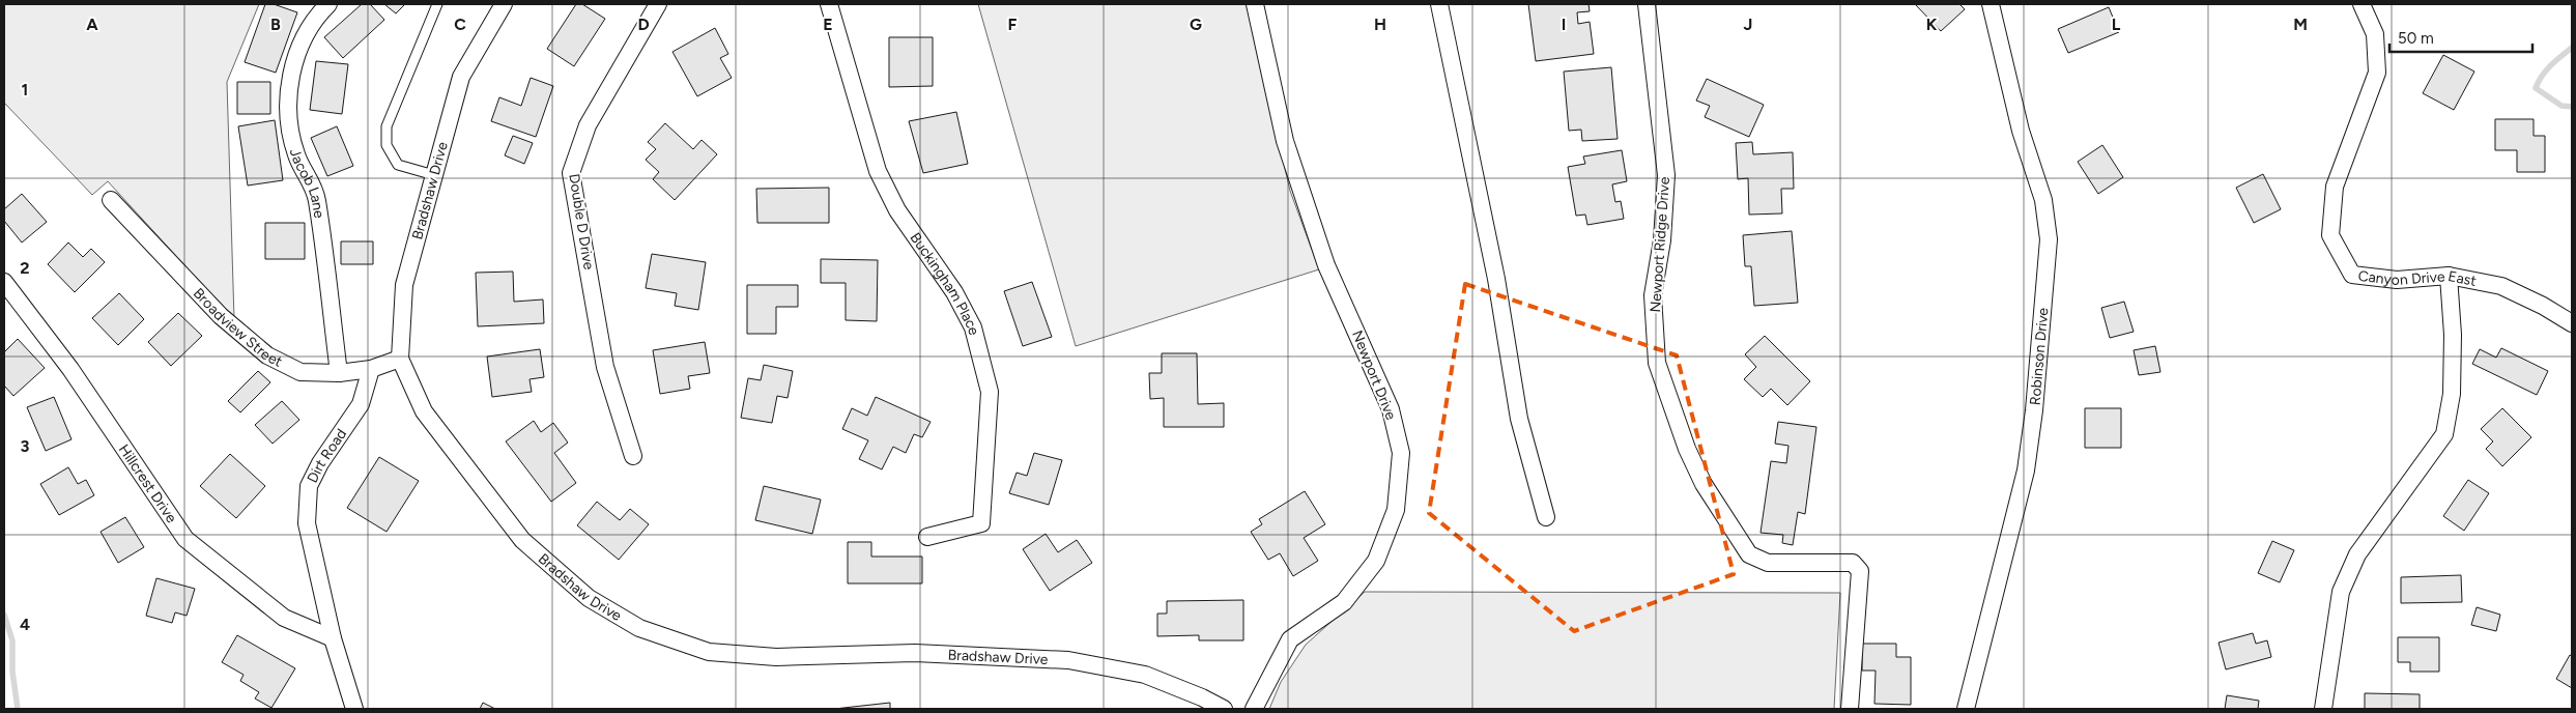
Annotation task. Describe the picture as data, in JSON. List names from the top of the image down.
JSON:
{
  "streets": {
    "street": [
      "Jacob Lane",
      "Bradshaw Drive",
      "Double D Drive",
      "Newport Ridge Drive",
      "Canyon Drive East",
      "Buckingham Place",
      "Broadview Street",
      "Robinson Drive",
      "Newport Drive",
      "Dirt Road",
      "Hillcrest Drive"
    ]
  },
  "crossings": [
    ["Jacob Lane", "Broadview Street"],
    ["Bradshaw Drive", "Broadview Street"],
    ["Broadview Street", "Dirt Road"],
    ["Dirt Road", "Hillcrest Drive"]
  ],
  "scale_bar": "50 m",
  "grid": {
    "columns": [
      "A",
      "B",
      "C",
      "D",
      "E",
      "F",
      "G",
      "H",
      "I",
      "J",
      "K",
      "L",
      "M"
    ],
    "rows": [
      "1",
      "2",
      "3",
      "4"
    ]
  }
}
